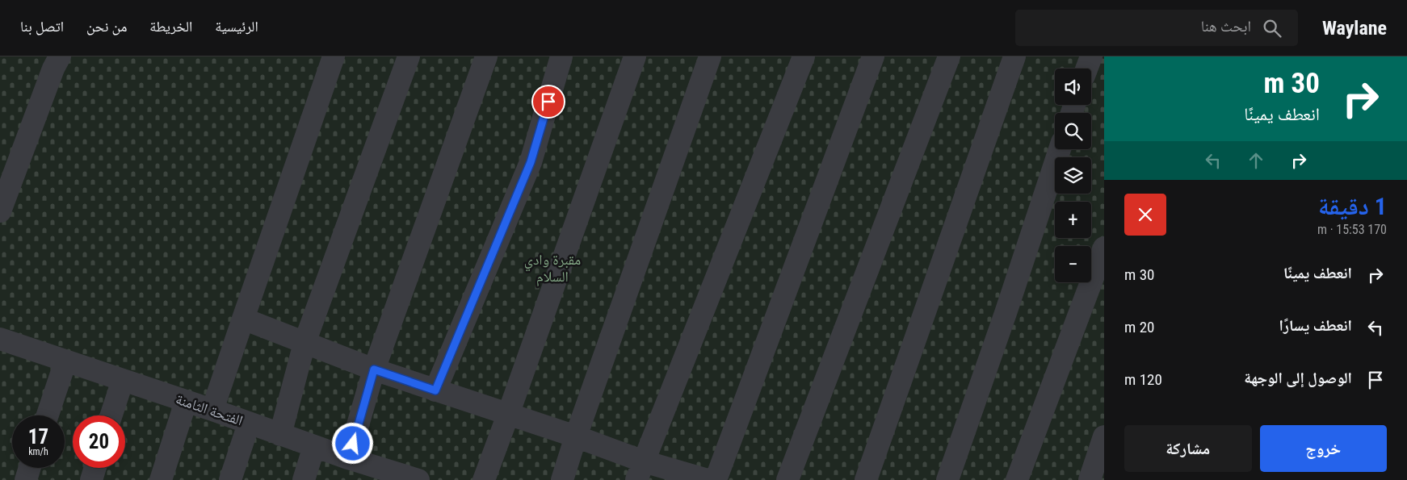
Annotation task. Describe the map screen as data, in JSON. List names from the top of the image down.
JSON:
{
  "streets": {
    "lane": ["الفتحة الثامنة"]
  },
  "parks": ["مقبرة وادي السلام"],
  "page": {
    "header": "Waylane",
    "search": "ابحث هنا",
    "nav": [
      "الرئيسية",
      "الخريطة",
      "من نحن",
      "اتصل بنا"
    ],
    "turn": ["30 m", "انعطف يمينًا"],
    "map_buttons": ["+", "−"],
    "heading": ["1 دقيقة", "170 m · 15:53"],
    "list": [
      {
        "name": "انعطف يمينًا",
        "value": "30 m"
      },
      {
        "name": "انعطف يسارًا",
        "value": "20 m"
      },
      {
        "name": "الوصول إلى الوجهة",
        "value": "120 m"
      }
    ],
    "speed": "17 km/h",
    "limit": "20",
    "buttons": ["خروج", "مشاركة"]
  }
}
